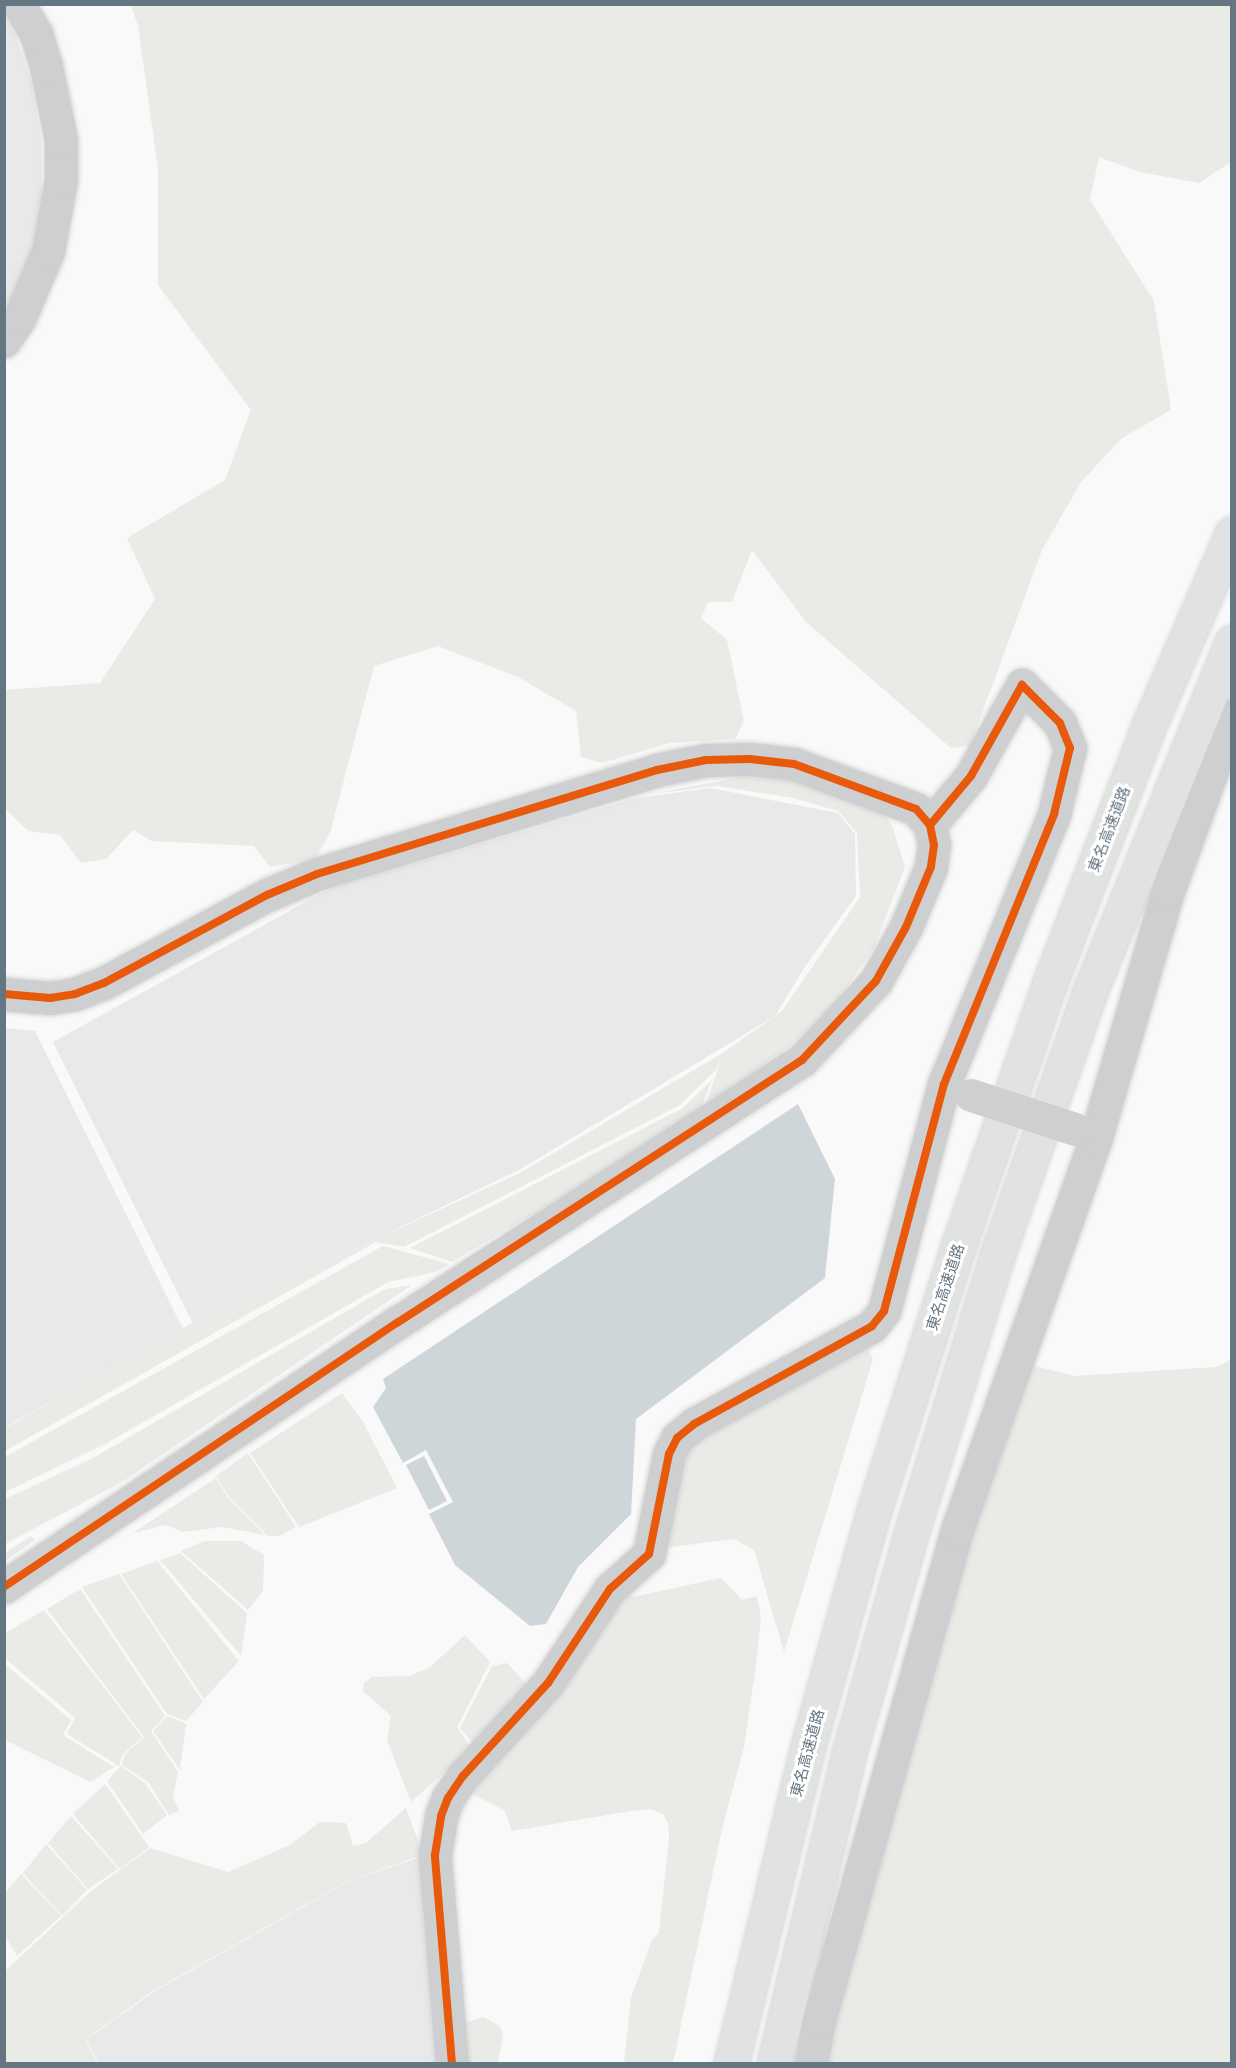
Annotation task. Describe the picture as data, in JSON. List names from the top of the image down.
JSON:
{
  "streets": {
    "highway": ["東名高速道路"]
  }
}
